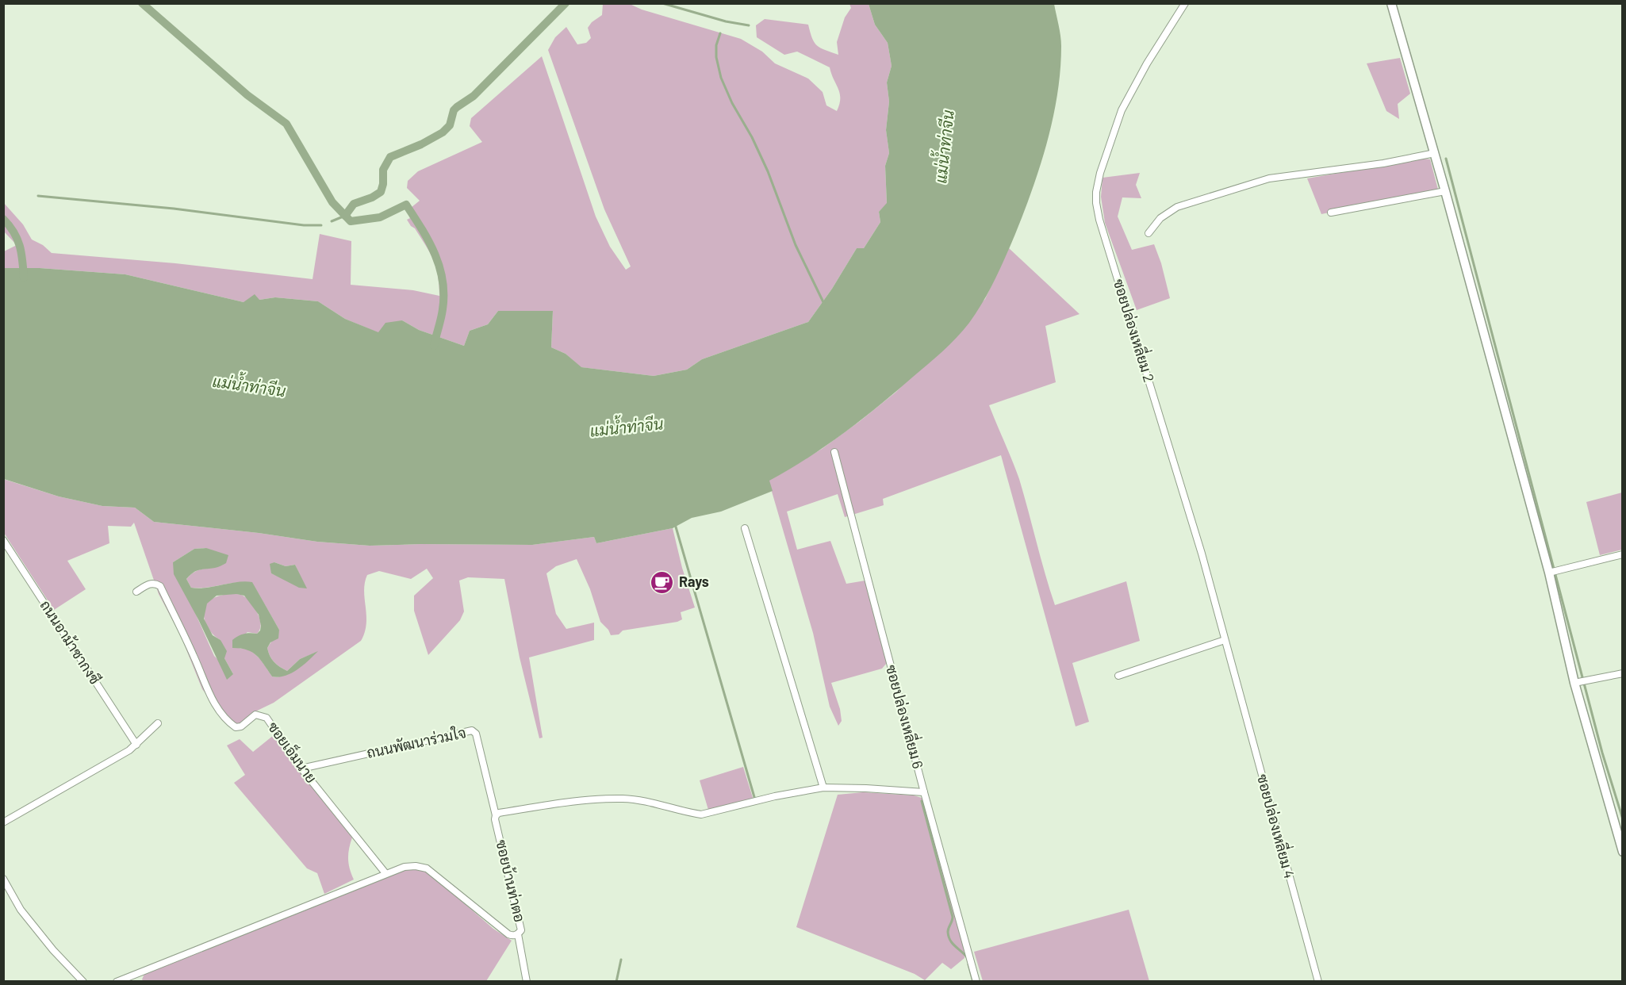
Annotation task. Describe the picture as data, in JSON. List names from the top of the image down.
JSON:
{
  "streets": {
    "street": [
      "ซอยปล่องเหลี่ยม 2",
      "ถนนอาม้าซากงซี",
      "ซอยปล่องเหลี่ยม 6",
      "ถนนพัฒนาร่วมใจ",
      "ซอยเอ็มนาย",
      "ซอยปล่องเหลี่ยม 4",
      "ซอยบ้านท่าตอ"
    ]
  },
  "crossings": [
    ["ซอยปล่องเหลี่ยม 2", "ซอยปล่องเหลี่ยม 4"],
    ["ถนนพัฒนาร่วมใจ", "ซอยเอ็มนาย"],
    ["ถนนพัฒนาร่วมใจ", "ซอยบ้านท่าตอ"],
    ["ซอยเอ็มนาย", "ซอยบ้านท่าตอ"]
  ],
  "water": ["แม่น้ำท่าจีน"],
  "places": {
    "cafe": ["Rays"]
  }
}
